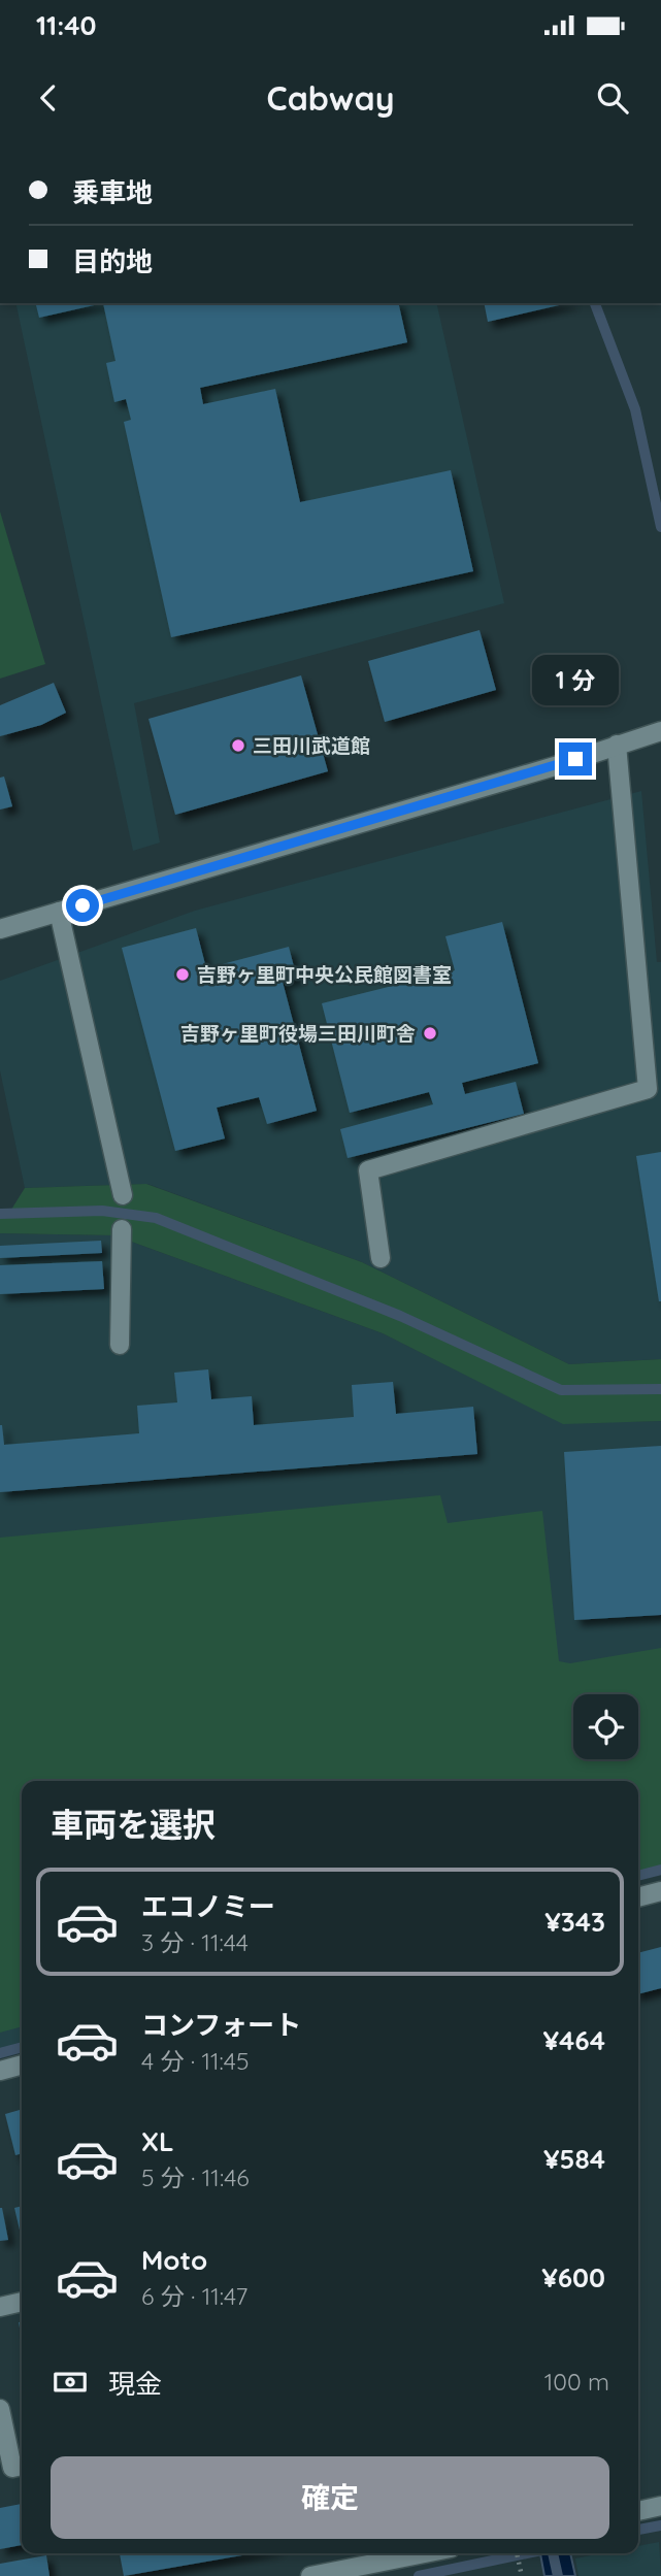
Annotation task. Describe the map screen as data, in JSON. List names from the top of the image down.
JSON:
{
  "places": ["三田川武道館", "吉野ヶ里町中央公民館図書室", "吉野ヶ里町役場三田川町舎"],
  "page": {
    "status": "11:40",
    "header": "Cabway",
    "banner": ["乗車地", "目的地"],
    "bubble": "1 分",
    "heading": "車両を選択",
    "list": [
      {
        "name": "エコノミー",
        "note": "3 分 · 11:44",
        "value": "¥343"
      },
      {
        "name": "コンフォート",
        "note": "4 分 · 11:45",
        "value": "¥464"
      },
      {
        "name": "XL",
        "note": "5 分 · 11:46",
        "value": "¥584"
      },
      {
        "name": "Moto",
        "note": "6 分 · 11:47",
        "value": "¥600"
      }
    ],
    "pay": ["現金", "100 m"],
    "buttons": "確定"
  }
}
